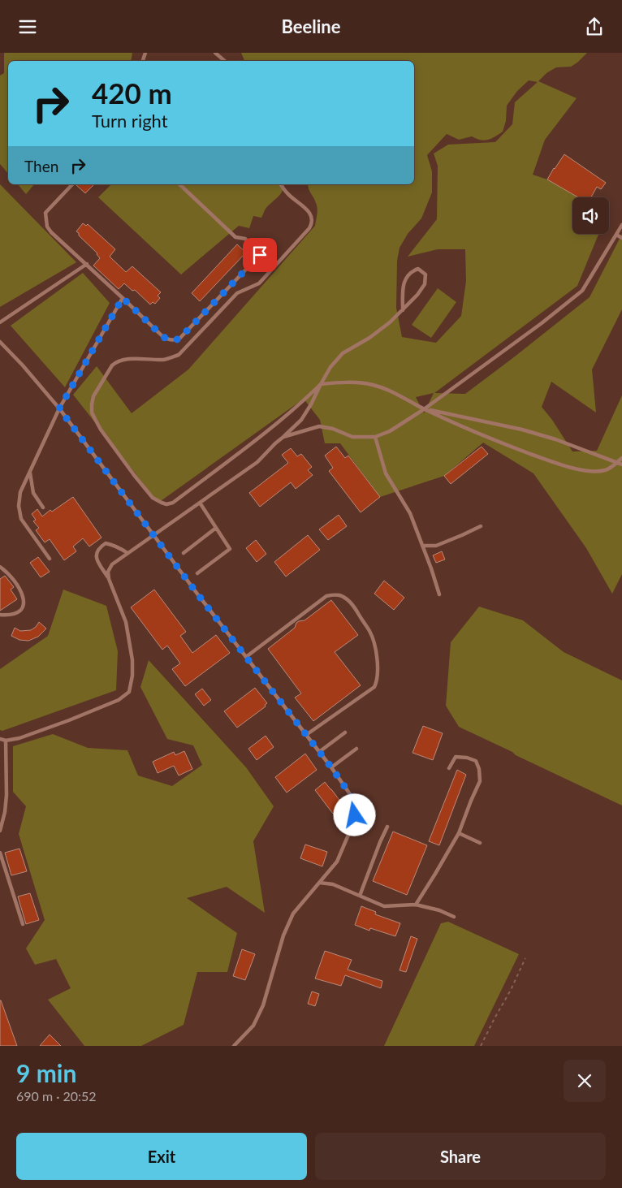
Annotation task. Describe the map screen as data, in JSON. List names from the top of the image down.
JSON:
{
  "page": {
    "header": "Beeline",
    "turn": ["420 m", "Turn right"],
    "then": "Then",
    "heading": ["9 min", "690 m · 20:52"],
    "buttons": ["Exit", "Share"]
  }
}
